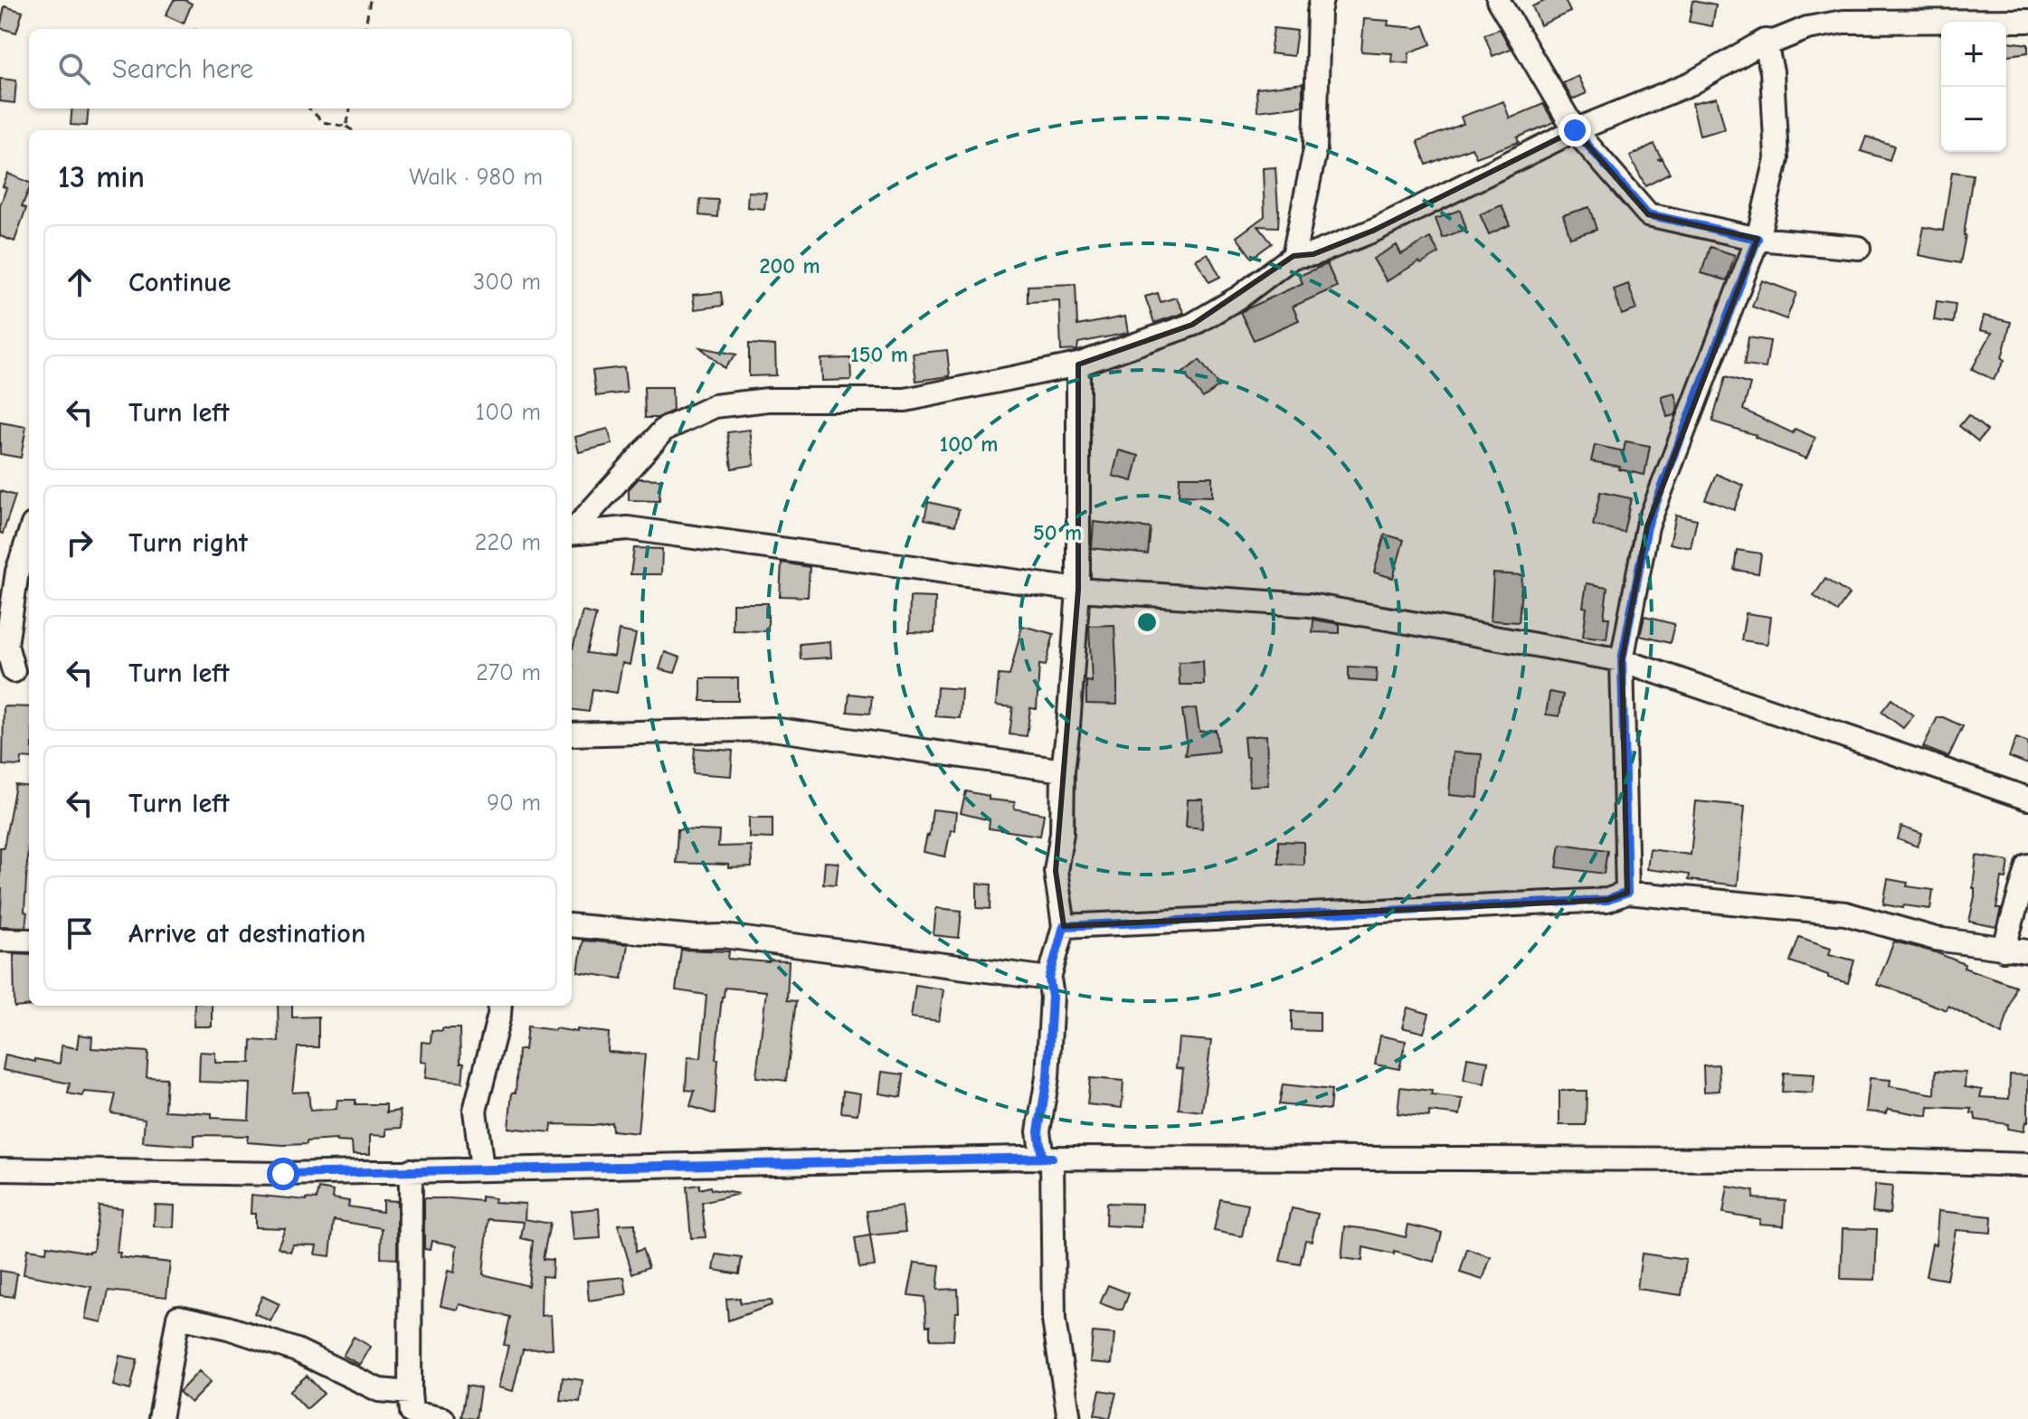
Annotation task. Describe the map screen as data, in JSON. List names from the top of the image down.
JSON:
{
  "page": {
    "map_buttons": ["+", "−"],
    "search": "Search here",
    "heading": ["13 min", "Walk · 980 m"],
    "list": [
      ["Continue", "300 m"],
      ["Turn left", "100 m"],
      ["Turn right", "220 m"],
      ["Turn left", "270 m"],
      ["Turn left", "90 m"],
      "Arrive at destination"
    ]
  },
  "rings": [
    "200 m",
    "150 m",
    "100 m",
    "50 m"
  ]
}
